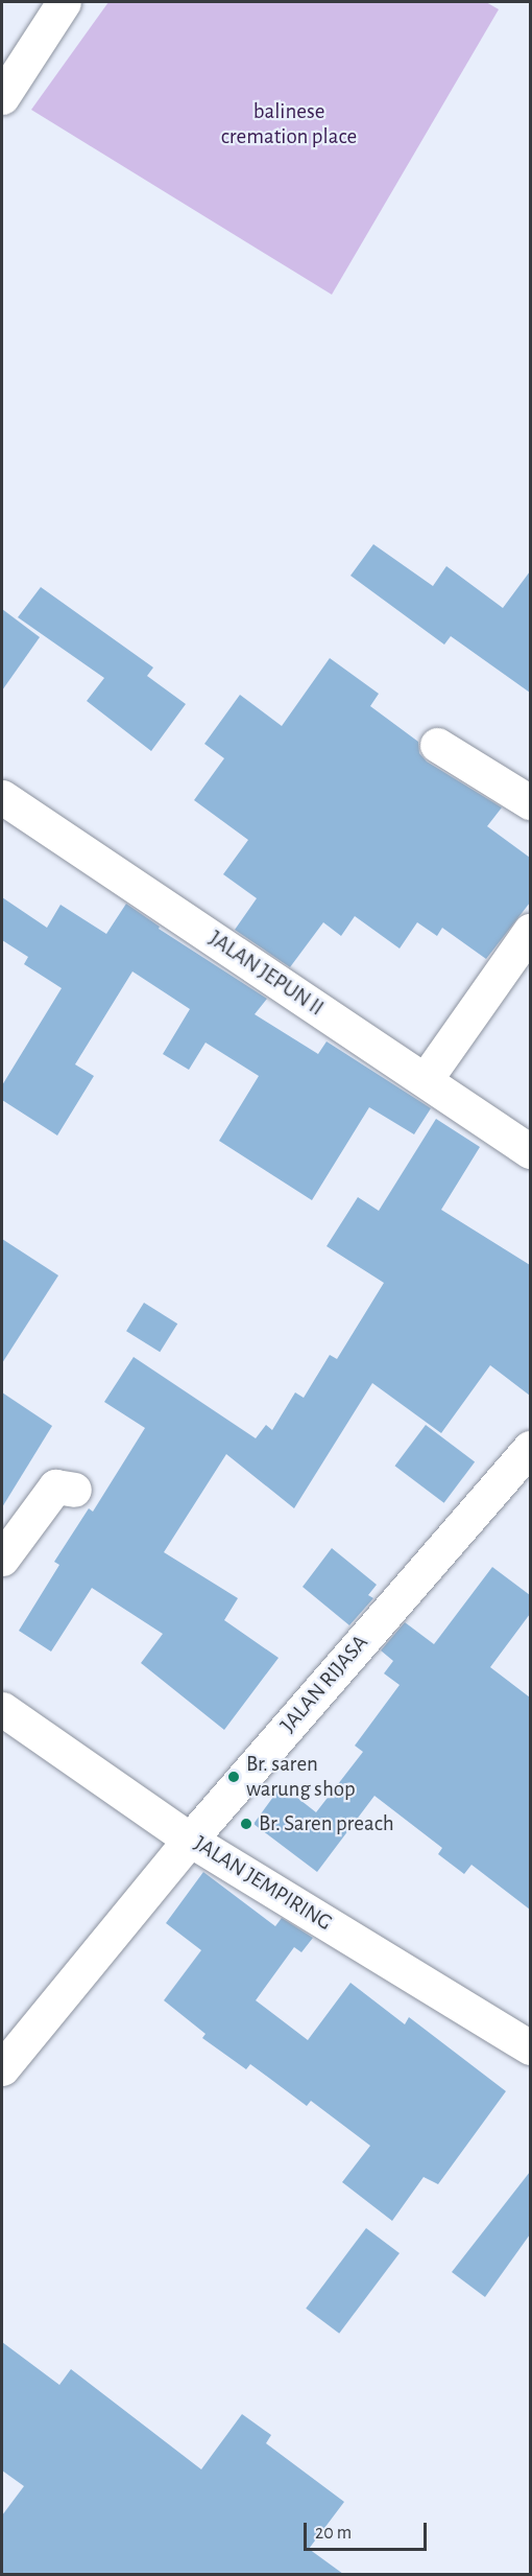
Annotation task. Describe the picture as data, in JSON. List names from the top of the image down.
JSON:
{
  "streets": {
    "street": ["JALAN JEPUN II", "JALAN RIJASA", "JALAN JEMPIRING"]
  },
  "crossings": [
    ["JALAN RIJASA", "JALAN JEMPIRING"]
  ],
  "parks": ["balinese cremation place"],
  "places": ["Br. saren warung shop", "Br. Saren preach"],
  "scale_bar": "20 m"
}
